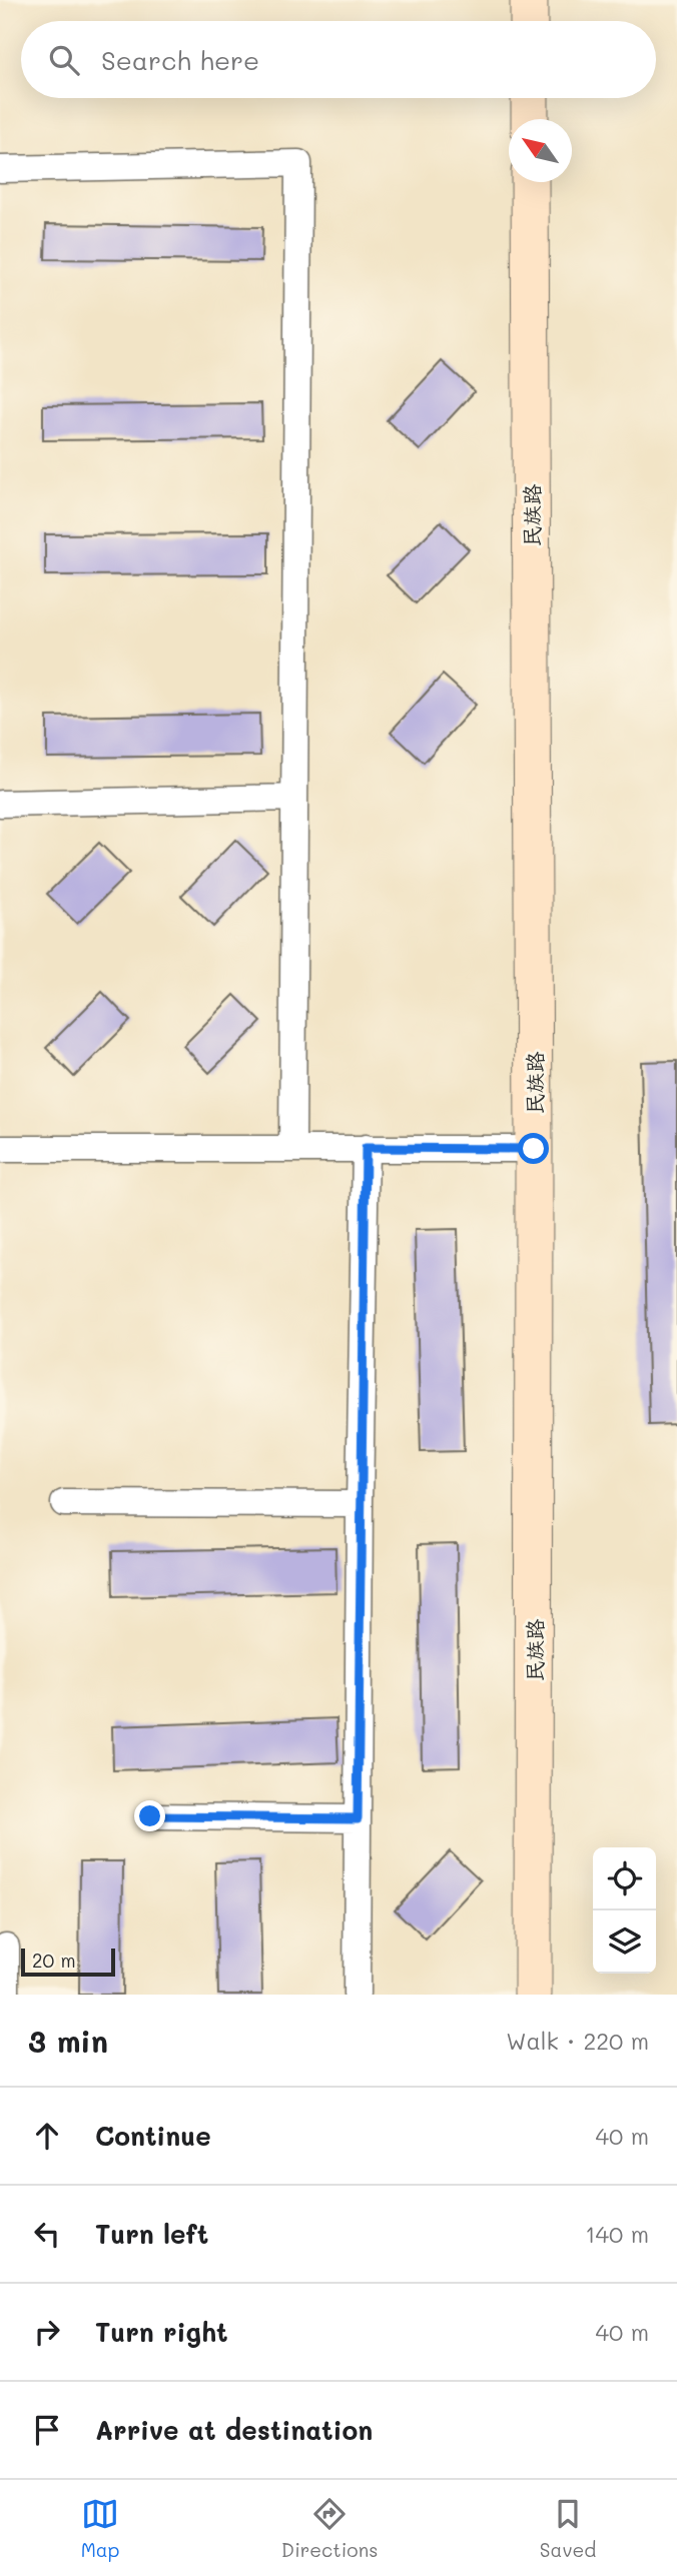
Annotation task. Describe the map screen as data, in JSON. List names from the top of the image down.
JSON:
{
  "streets": {
    "street": ["民族路"]
  },
  "scale_bar": "20 m",
  "north": "top left",
  "page": {
    "search": "Search here",
    "scale": "20 m",
    "heading": ["3 min", "Walk · 220 m"],
    "list": [
      ["Continue", "40 m"],
      ["Turn left", "140 m"],
      ["Turn right", "40 m"],
      "Arrive at destination"
    ],
    "nav": ["Map", "Directions", "Saved"]
  }
}
